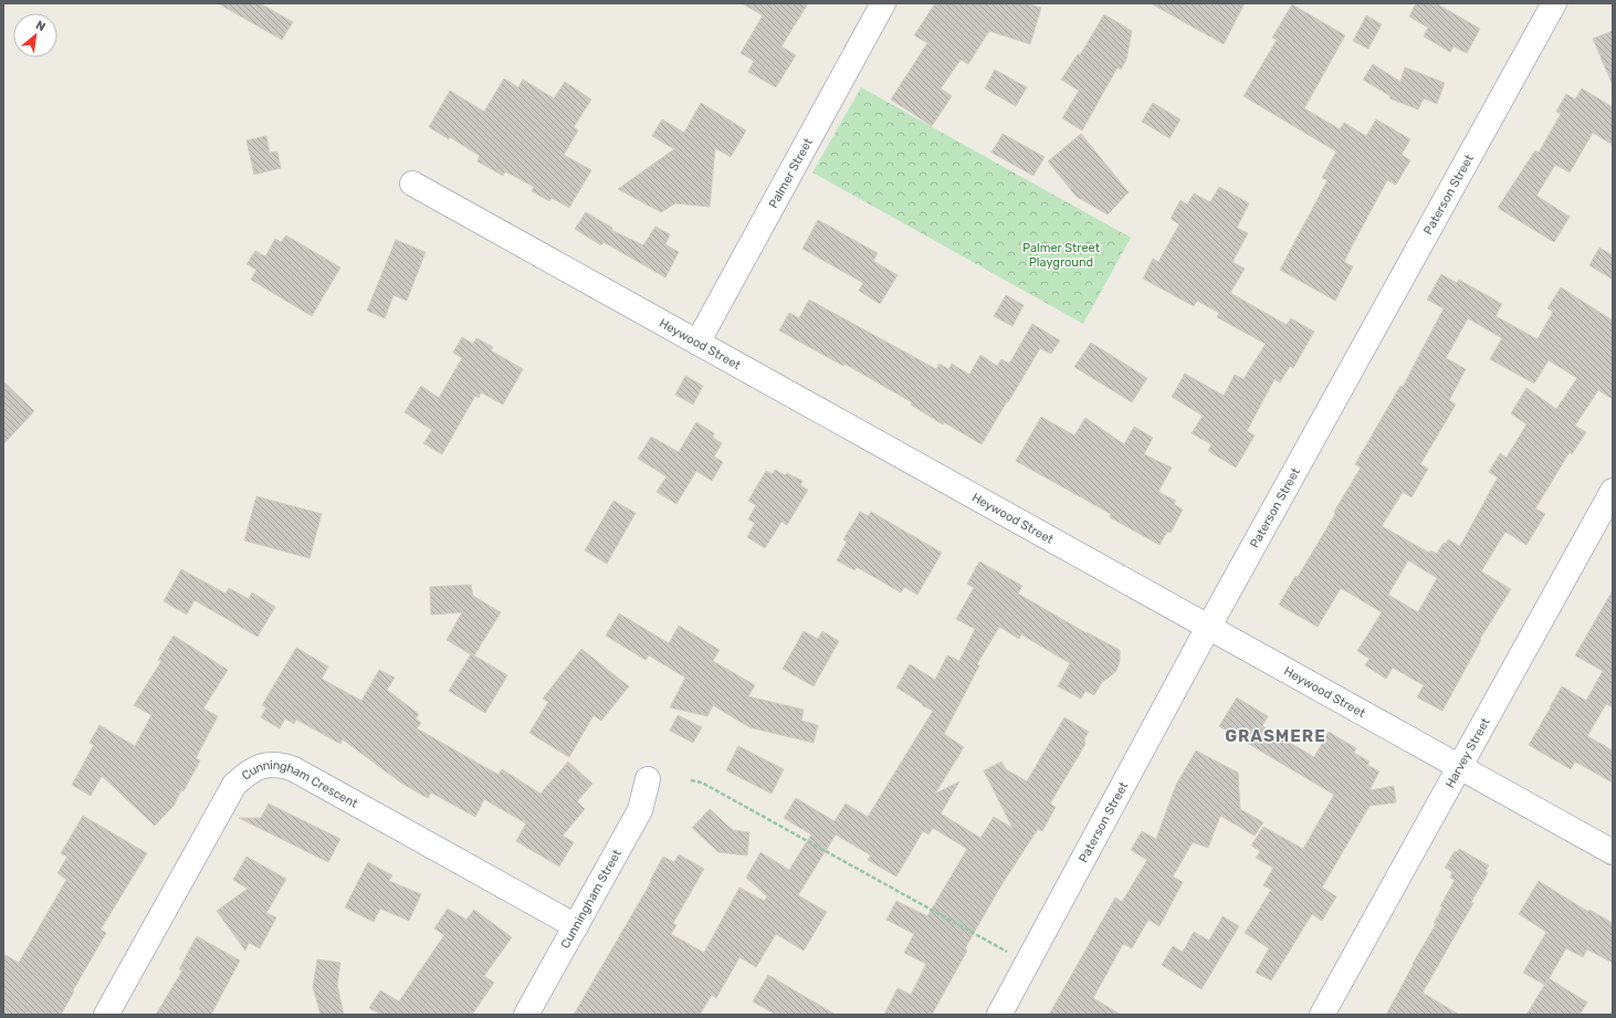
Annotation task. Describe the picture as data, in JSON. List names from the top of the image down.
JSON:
{
  "streets": {
    "street": [
      "Palmer Street",
      "Paterson Street",
      "Heywood Street",
      "Harvey Street",
      "Cunningham Crescent",
      "Cunningham Street"
    ]
  },
  "crossings": [
    ["Palmer Street", "Heywood Street"],
    ["Paterson Street", "Heywood Street"],
    ["Heywood Street", "Harvey Street"],
    ["Cunningham Crescent", "Cunningham Street"]
  ],
  "districts": ["GRASMERE"],
  "parks": ["Palmer Street Playground"],
  "north": "top right"
}
